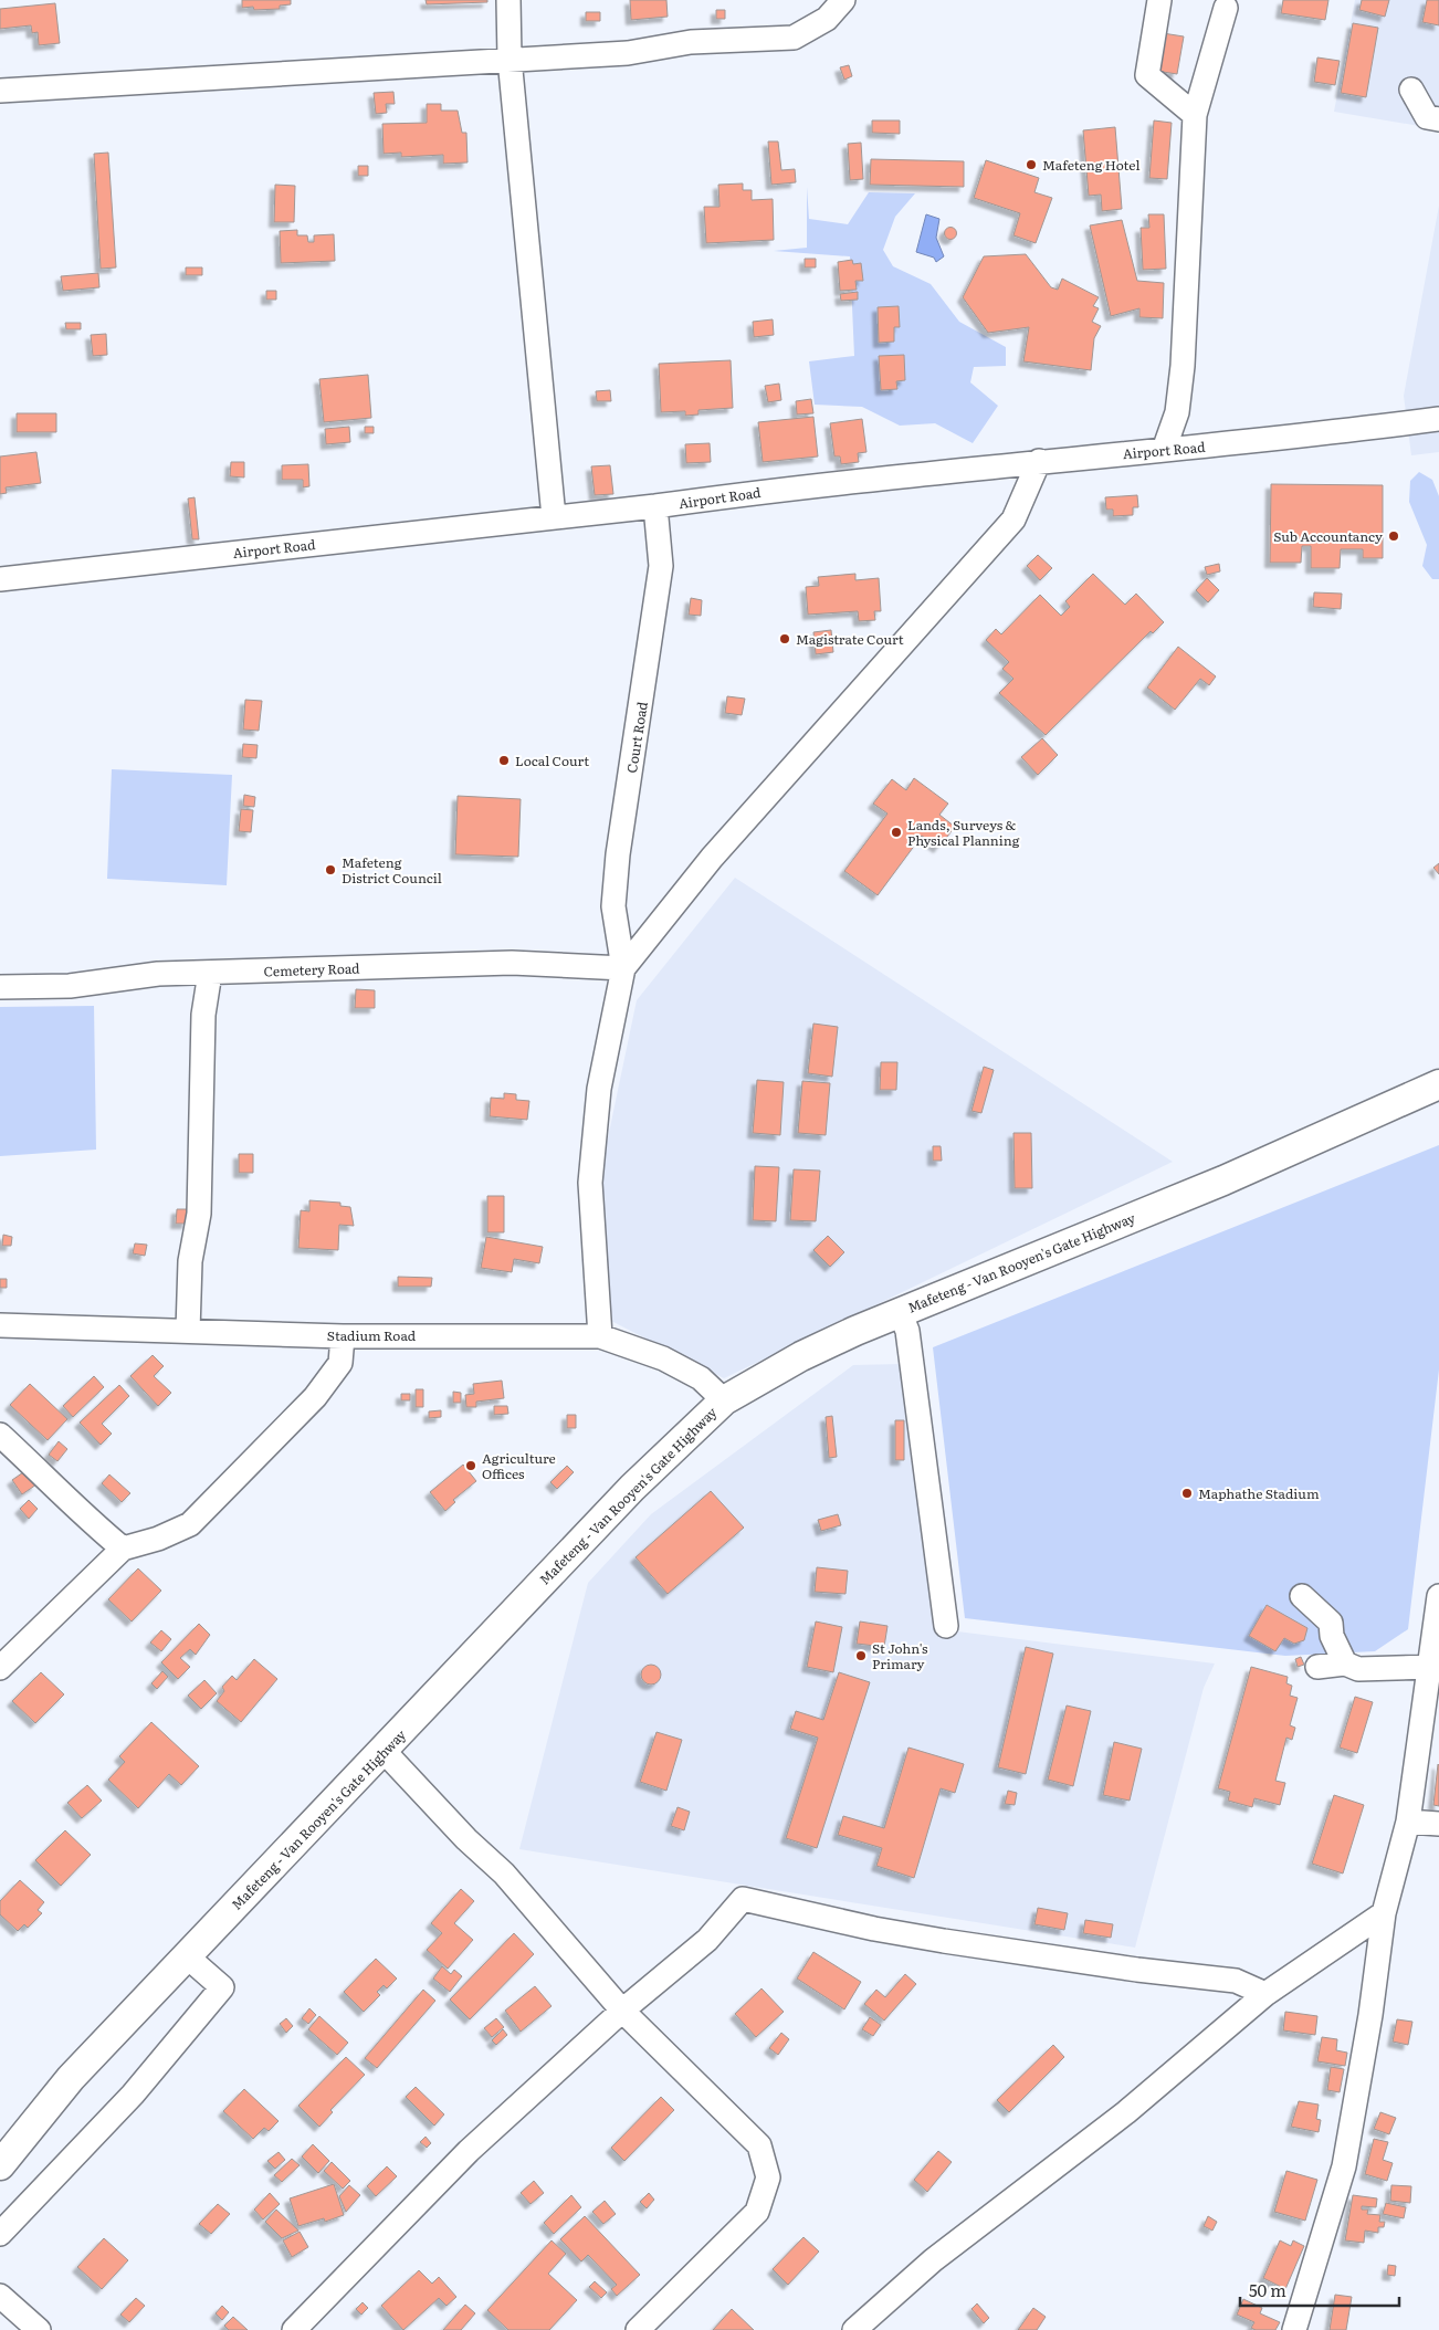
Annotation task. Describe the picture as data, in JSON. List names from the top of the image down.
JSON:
{
  "streets": {
    "main road": ["Mafeteng - Van Rooyen's Gate Highway"],
    "street": [
      "Airport Road",
      "Court Road",
      "Cemetery Road",
      "Stadium Road"
    ]
  },
  "crossings": [
    ["Airport Road", "Court Road"],
    ["Court Road", "Cemetery Road"],
    ["Mafeteng - Van Rooyen's Gate Highway", "Stadium Road"]
  ],
  "places": [
    "Mafeteng Hotel",
    "Sub Accountancy",
    "Magistrate Court",
    "Local Court",
    "Lands, Surveys & Physical Planning",
    "Mafeteng District Council",
    "Agriculture Offices",
    "Maphathe Stadium",
    "St John's Primary"
  ],
  "scale_bar": "50 m"
}
